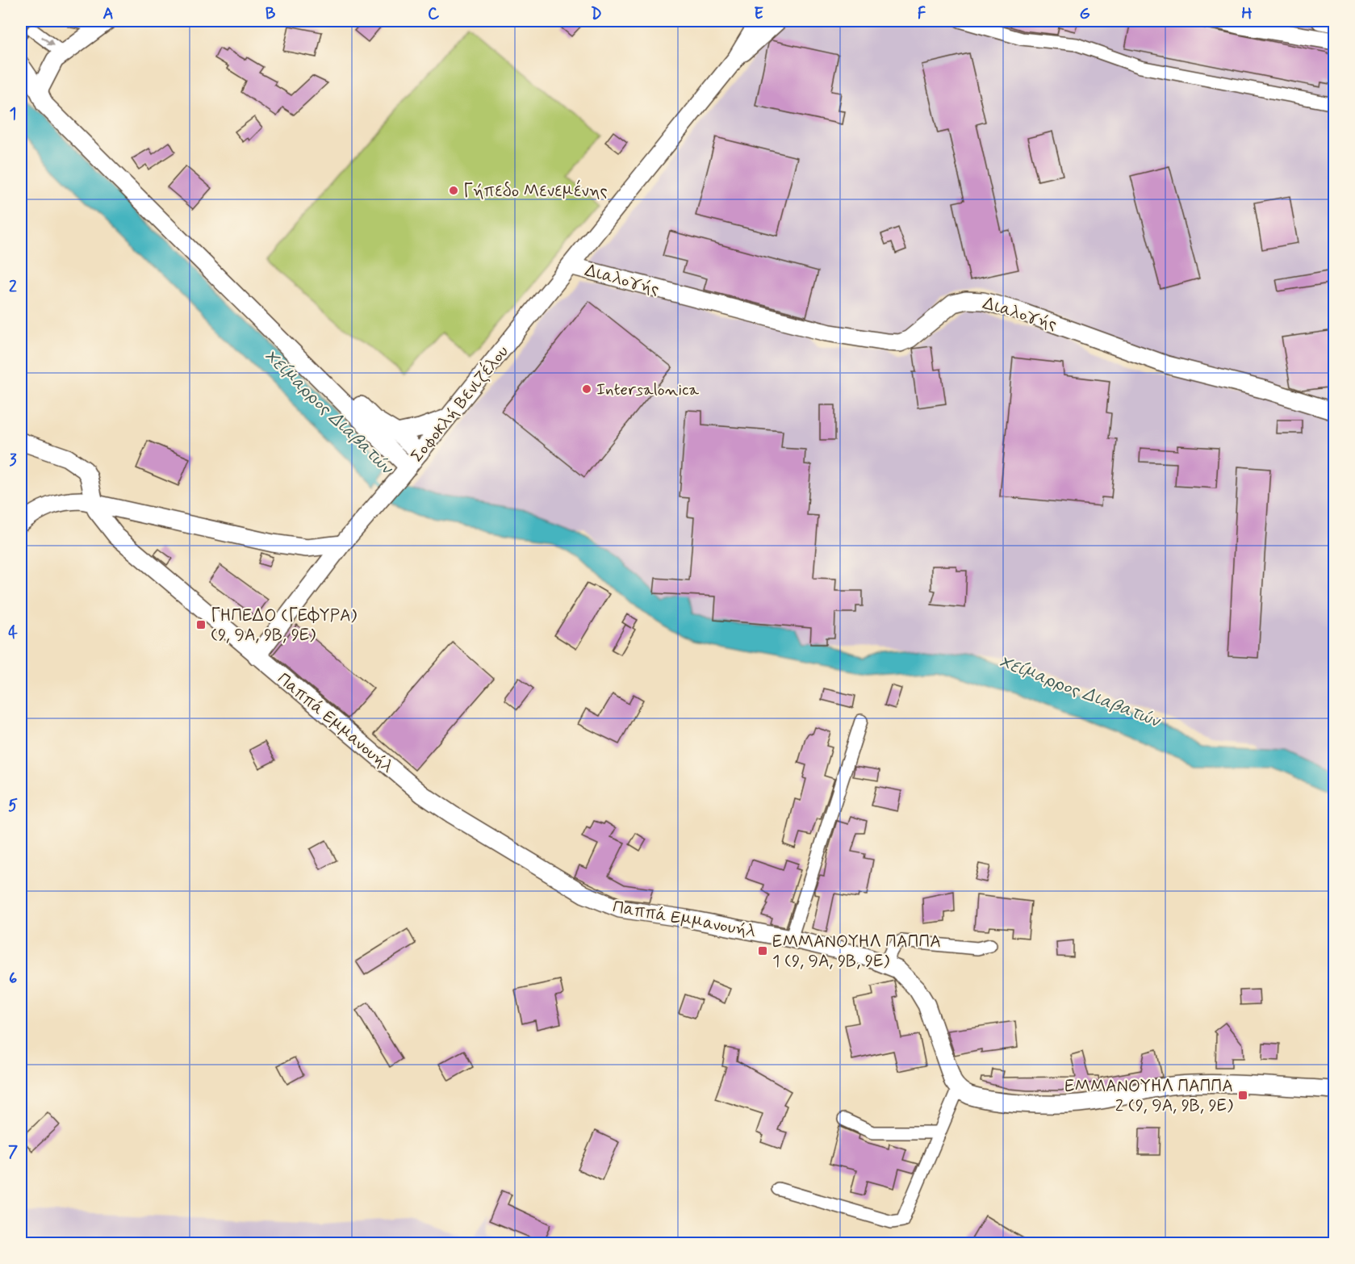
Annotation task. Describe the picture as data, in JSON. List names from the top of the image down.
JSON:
{
  "streets": {
    "street": ["Διαλογής", "Σοφοκλή Βενιζέλου", "Παππά Εμμανουήλ"]
  },
  "crossings": [
    ["Διαλογής", "Σοφοκλή Βενιζέλου"],
    ["Σοφοκλή Βενιζέλου", "Παππά Εμμανουήλ"]
  ],
  "water": ["Χείμαρρος Διαβατών"],
  "places": {
    "other": ["Γήπεδο Μενεμένης", "Intersalonica"],
    "transit": ["ΓΗΠΕΔΟ (ΓΕΦΥΡΑ) (9, 9Α, 9Β, 9Ε)", "ΕΜΜΑΝΟΥΗΛ ΠΑΠΠΑ 1 (9, 9Α, 9Β, 9Ε)", "ΕΜΜΑΝΟΥΗΛ ΠΑΠΠΑ 2 (9, 9Α, 9Β, 9Ε)"]
  },
  "grid": {
    "columns": [
      "A",
      "B",
      "C",
      "D",
      "E",
      "F",
      "G",
      "H"
    ],
    "rows": [
      "1",
      "2",
      "3",
      "4",
      "5",
      "6",
      "7"
    ]
  }
}
